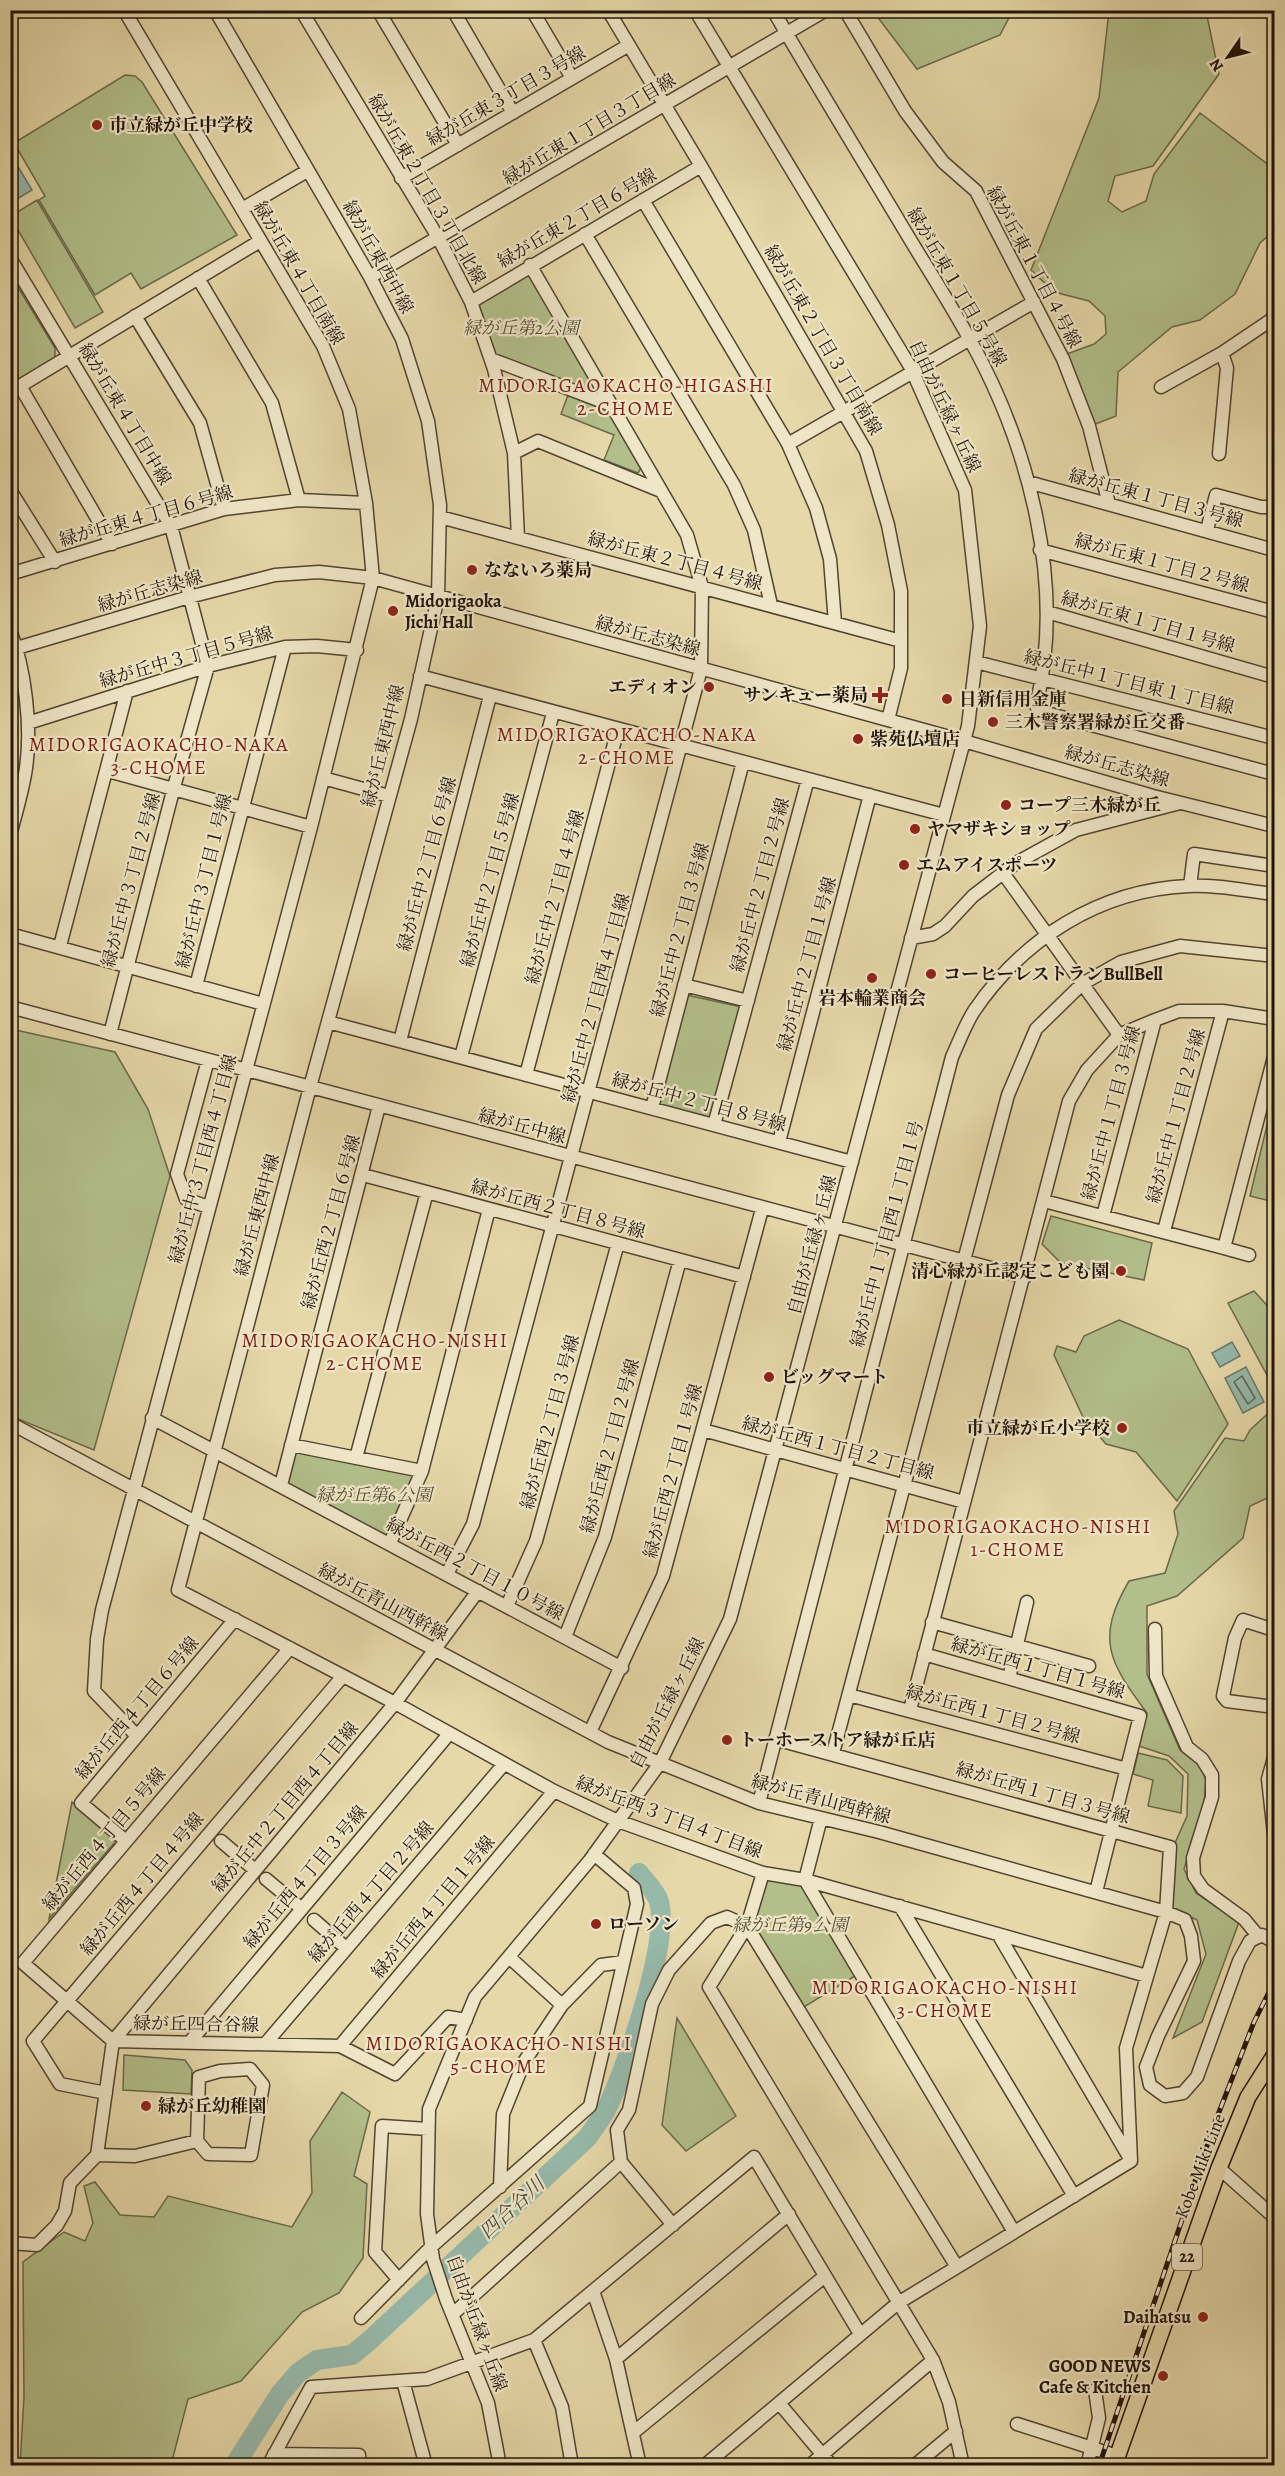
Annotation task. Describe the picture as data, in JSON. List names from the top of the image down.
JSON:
{
  "streets": {
    "main road": ["Kobe Miki Line", "22"],
    "street": [
      "緑が丘東３丁目３号線",
      "緑が丘東１丁目３丁目線",
      "緑が丘東２丁目３丁目北線",
      "緑が丘東２丁目６号線",
      "緑が丘東西中線",
      "緑が丘東１丁目４号線",
      "緑が丘東４丁目南線",
      "緑が丘東１丁目５号線",
      "緑が丘東２丁目３丁目南線",
      "自由が丘緑ヶ丘線",
      "緑が丘東４丁目中線",
      "緑が丘東１丁目３号線",
      "緑が丘東４丁目６号線",
      "緑が丘東２丁目４号線",
      "緑が丘東１丁目２号線",
      "緑が丘志染線",
      "緑が丘東１丁目１号線",
      "緑が丘中３丁目５号線",
      "緑が丘中１丁目東１丁目線",
      "緑が丘中２丁目６号線",
      "緑が丘中３丁目２号線",
      "緑が丘中２丁目５号線",
      "緑が丘中３丁目１号線",
      "緑が丘中２丁目２号線",
      "緑が丘中２丁目４号線",
      "緑が丘中２丁目３号線",
      "緑が丘中２丁目１号線",
      "緑が丘中２丁目西４丁目線",
      "緑が丘中２丁目８号線",
      "緑が丘中１丁目３号線",
      "緑が丘中１丁目２号線",
      "緑が丘中線",
      "緑が丘中３丁目西４丁目線",
      "緑が丘西２丁目８号線",
      "緑が丘西２丁目６号線",
      "緑が丘中１丁目西１丁目１号",
      "緑が丘西２丁目３号線",
      "緑が丘西２丁目２号線",
      "緑が丘西１丁目２丁目線",
      "緑が丘西２丁目１号線",
      "緑が丘西２丁目１０号線",
      "緑が丘青山西幹線",
      "緑が丘西１丁目１号線",
      "緑が丘西４丁目６号線",
      "緑が丘西１丁目２号線",
      "緑が丘西１丁目３号線",
      "緑が丘西３丁目４丁目線",
      "緑が丘西４丁目５号線",
      "緑が丘西４丁目３号線",
      "緑が丘西４丁目４号線",
      "緑が丘西４丁目２号線",
      "緑が丘西４丁目１号線",
      "緑が丘四合谷線"
    ]
  },
  "crossings": [
    ["緑が丘東３丁目３号線", "緑が丘東２丁目３丁目北線"],
    ["緑が丘東３丁目３号線", "緑が丘東２丁目３丁目南線"],
    ["緑が丘東１丁目３丁目線", "緑が丘東２丁目３丁目北線"],
    ["緑が丘東１丁目３丁目線", "緑が丘東西中線"],
    ["緑が丘東１丁目３丁目線", "緑が丘東１丁目５号線"],
    ["緑が丘東１丁目３丁目線", "緑が丘東２丁目３丁目南線"],
    ["緑が丘東１丁目３丁目線", "自由が丘緑ヶ丘線"],
    ["緑が丘東２丁目３丁目北線", "緑が丘東２丁目６号線"],
    ["緑が丘東２丁目３丁目北線", "緑が丘東２丁目４号線"],
    ["緑が丘東２丁目６号線", "緑が丘東２丁目３丁目南線"],
    ["緑が丘東２丁目６号線", "緑が丘中２丁目西４丁目線"],
    ["緑が丘東西中線", "緑が丘東２丁目４号線"],
    ["緑が丘東西中線", "緑が丘志染線"],
    ["緑が丘東西中線", "緑が丘中２丁目８号線"],
    ["緑が丘東西中線", "緑が丘中線"],
    ["緑が丘東西中線", "緑が丘西２丁目１０号線"],
    ["緑が丘東西中線", "緑が丘青山西幹線"],
    ["緑が丘東西中線", "緑が丘西３丁目４丁目線"],
    ["緑が丘東１丁目４号線", "緑が丘東１丁目３号線"],
    ["緑が丘東４丁目南線", "緑が丘東４丁目６号線"],
    ["緑が丘東４丁目南線", "緑が丘志染線"],
    ["緑が丘東４丁目南線", "緑が丘中３丁目西４丁目線"],
    ["緑が丘東１丁目５号線", "緑が丘東１丁目３号線"],
    ["緑が丘東１丁目５号線", "緑が丘東１丁目２号線"],
    ["緑が丘東１丁目５号線", "緑が丘東１丁目１号線"],
    ["緑が丘東１丁目５号線", "緑が丘中１丁目東１丁目線"],
    ["緑が丘東２丁目３丁目南線", "緑が丘東２丁目４号線"],
    ["緑が丘東２丁目３丁目南線", "緑が丘志染線"],
    ["自由が丘緑ヶ丘線", "緑が丘志染線"],
    ["自由が丘緑ヶ丘線", "緑が丘中１丁目東１丁目線"],
    ["自由が丘緑ヶ丘線", "緑が丘中２丁目８号線"],
    ["自由が丘緑ヶ丘線", "緑が丘中線"],
    ["自由が丘緑ヶ丘線", "緑が丘西１丁目２丁目線"],
    ["自由が丘緑ヶ丘線", "緑が丘青山西幹線"],
    ["自由が丘緑ヶ丘線", "緑が丘西３丁目４丁目線"],
    ["自由が丘緑ヶ丘線", "緑が丘四合谷線"],
    ["緑が丘東４丁目中線", "緑が丘東４丁目６号線"],
    ["緑が丘東４丁目中線", "緑が丘志染線"],
    ["緑が丘東２丁目４号線", "緑が丘中２丁目西４丁目線"],
    ["緑が丘志染線", "緑が丘中２丁目西４丁目線"],
    ["緑が丘志染線", "緑が丘中３丁目西４丁目線"],
    ["緑が丘中３丁目５号線", "緑が丘中３丁目２号線"],
    ["緑が丘中３丁目５号線", "緑が丘中３丁目１号線"],
    ["緑が丘中３丁目５号線", "緑が丘中３丁目西４丁目線"],
    ["緑が丘中２丁目６号線", "緑が丘中２丁目８号線"],
    ["緑が丘中３丁目２号線", "緑が丘中線"],
    ["緑が丘中２丁目５号線", "緑が丘中２丁目８号線"],
    ["緑が丘中２丁目２号線", "緑が丘中２丁目３号線"],
    ["緑が丘中２丁目２号線", "緑が丘中２丁目８号線"],
    ["緑が丘中２丁目４号線", "緑が丘中２丁目８号線"],
    ["緑が丘中２丁目３号線", "緑が丘中２丁目８号線"],
    ["緑が丘中２丁目１号線", "緑が丘中２丁目８号線"],
    ["緑が丘中２丁目西４丁目線", "緑が丘中２丁目８号線"],
    ["緑が丘中２丁目西４丁目線", "緑が丘中線"],
    ["緑が丘中２丁目西４丁目線", "緑が丘西２丁目８号線"],
    ["緑が丘中２丁目西４丁目線", "緑が丘西２丁目１０号線"],
    ["緑が丘中２丁目西４丁目線", "緑が丘青山西幹線"],
    ["緑が丘中２丁目西４丁目線", "緑が丘西３丁目４丁目線"],
    ["緑が丘中２丁目西４丁目線", "緑が丘西４丁目５号線"],
    ["緑が丘中２丁目西４丁目線", "緑が丘四合谷線"],
    ["緑が丘中線", "緑が丘中３丁目西４丁目線"],
    ["緑が丘中線", "緑が丘西２丁目６号線"],
    ["緑が丘中線", "緑が丘中１丁目西１丁目１号"],
    ["緑が丘中線", "緑が丘西２丁目１号線"],
    ["緑が丘中３丁目西４丁目線", "緑が丘西２丁目１０号線"],
    ["緑が丘中３丁目西４丁目線", "緑が丘青山西幹線"],
    ["緑が丘中３丁目西４丁目線", "緑が丘西４丁目６号線"],
    ["緑が丘西２丁目８号線", "緑が丘西２丁目６号線"],
    ["緑が丘西２丁目８号線", "緑が丘西２丁目３号線"],
    ["緑が丘西２丁目８号線", "緑が丘西２丁目２号線"],
    ["緑が丘西２丁目８号線", "緑が丘西２丁目１号線"],
    ["緑が丘西２丁目６号線", "緑が丘西２丁目１０号線"],
    ["緑が丘中１丁目西１丁目１号", "緑が丘西１丁目２丁目線"],
    ["緑が丘中１丁目西１丁目１号", "緑が丘青山西幹線"],
    ["緑が丘中１丁目西１丁目１号", "緑が丘西１丁目３号線"],
    ["緑が丘西２丁目３号線", "緑が丘西２丁目１０号線"],
    ["緑が丘西２丁目２号線", "緑が丘西２丁目１０号線"],
    ["緑が丘西１丁目２丁目線", "緑が丘西２丁目１号線"],
    ["緑が丘西２丁目１号線", "緑が丘西２丁目１０号線"],
    ["緑が丘西２丁目１号線", "緑が丘青山西幹線"],
    ["緑が丘青山西幹線", "緑が丘西１丁目１号線"],
    ["緑が丘青山西幹線", "緑が丘西１丁目３号線"],
    ["緑が丘青山西幹線", "緑が丘西３丁目４丁目線"],
    ["緑が丘西１丁目１号線", "緑が丘西１丁目２号線"],
    ["緑が丘西１丁目１号線", "緑が丘西１丁目３号線"],
    ["緑が丘西４丁目６号線", "緑が丘西３丁目４丁目線"],
    ["緑が丘西４丁目６号線", "緑が丘西４丁目５号線"],
    ["緑が丘西３丁目４丁目線", "緑が丘西４丁目５号線"],
    ["緑が丘西３丁目４丁目線", "緑が丘西４丁目３号線"],
    ["緑が丘西３丁目４丁目線", "緑が丘西４丁目４号線"],
    ["緑が丘西３丁目４丁目線", "緑が丘西４丁目２号線"],
    ["緑が丘西３丁目４丁目線", "緑が丘西４丁目１号線"],
    ["緑が丘西４丁目５号線", "緑が丘西４丁目４号線"],
    ["緑が丘西４丁目５号線", "緑が丘四合谷線"],
    ["緑が丘西４丁目３号線", "緑が丘四合谷線"],
    ["緑が丘西４丁目４号線", "緑が丘四合谷線"],
    ["緑が丘西４丁目２号線", "緑が丘四合谷線"],
    ["緑が丘西４丁目１号線", "緑が丘四合谷線"]
  ],
  "districts": [
    "MIDORIGAOKACHO-HIGASHI 2-CHOME",
    "MIDORIGAOKACHO-NAKA 2-CHOME",
    "MIDORIGAOKACHO-NAKA 3-CHOME",
    "MIDORIGAOKACHO-NISHI 2-CHOME",
    "MIDORIGAOKACHO-NISHI 1-CHOME",
    "MIDORIGAOKACHO-NISHI 3-CHOME",
    "MIDORIGAOKACHO-NISHI 5-CHOME"
  ],
  "water": ["四合谷川"],
  "parks": ["緑が丘第2公園", "緑が丘第6公園", "緑が丘第9公園"],
  "places": {
    "other": [
      "市立緑が丘中学校",
      "なないろ薬局",
      "Midorigaoka Jichi Hall",
      "エディオン",
      "日新信用金庫",
      "三木警察署緑が丘交番",
      "紫苑仏壇店",
      "コープ三木緑が丘",
      "ヤマザキショップ",
      "エムアイスポーツ",
      "コーヒーレストランBullBell",
      "岩本輪業商会",
      "清心緑が丘認定こども園",
      "ビッグマート",
      "市立緑が丘小学校",
      "トーホーストア緑が丘店",
      "ローソン",
      "緑が丘幼稚園",
      "Daihatsu",
      "GOOD NEWS Cafe & Kitchen"
    ],
    "health": ["サンキュー薬局"]
  },
  "north": "bottom left"
}
